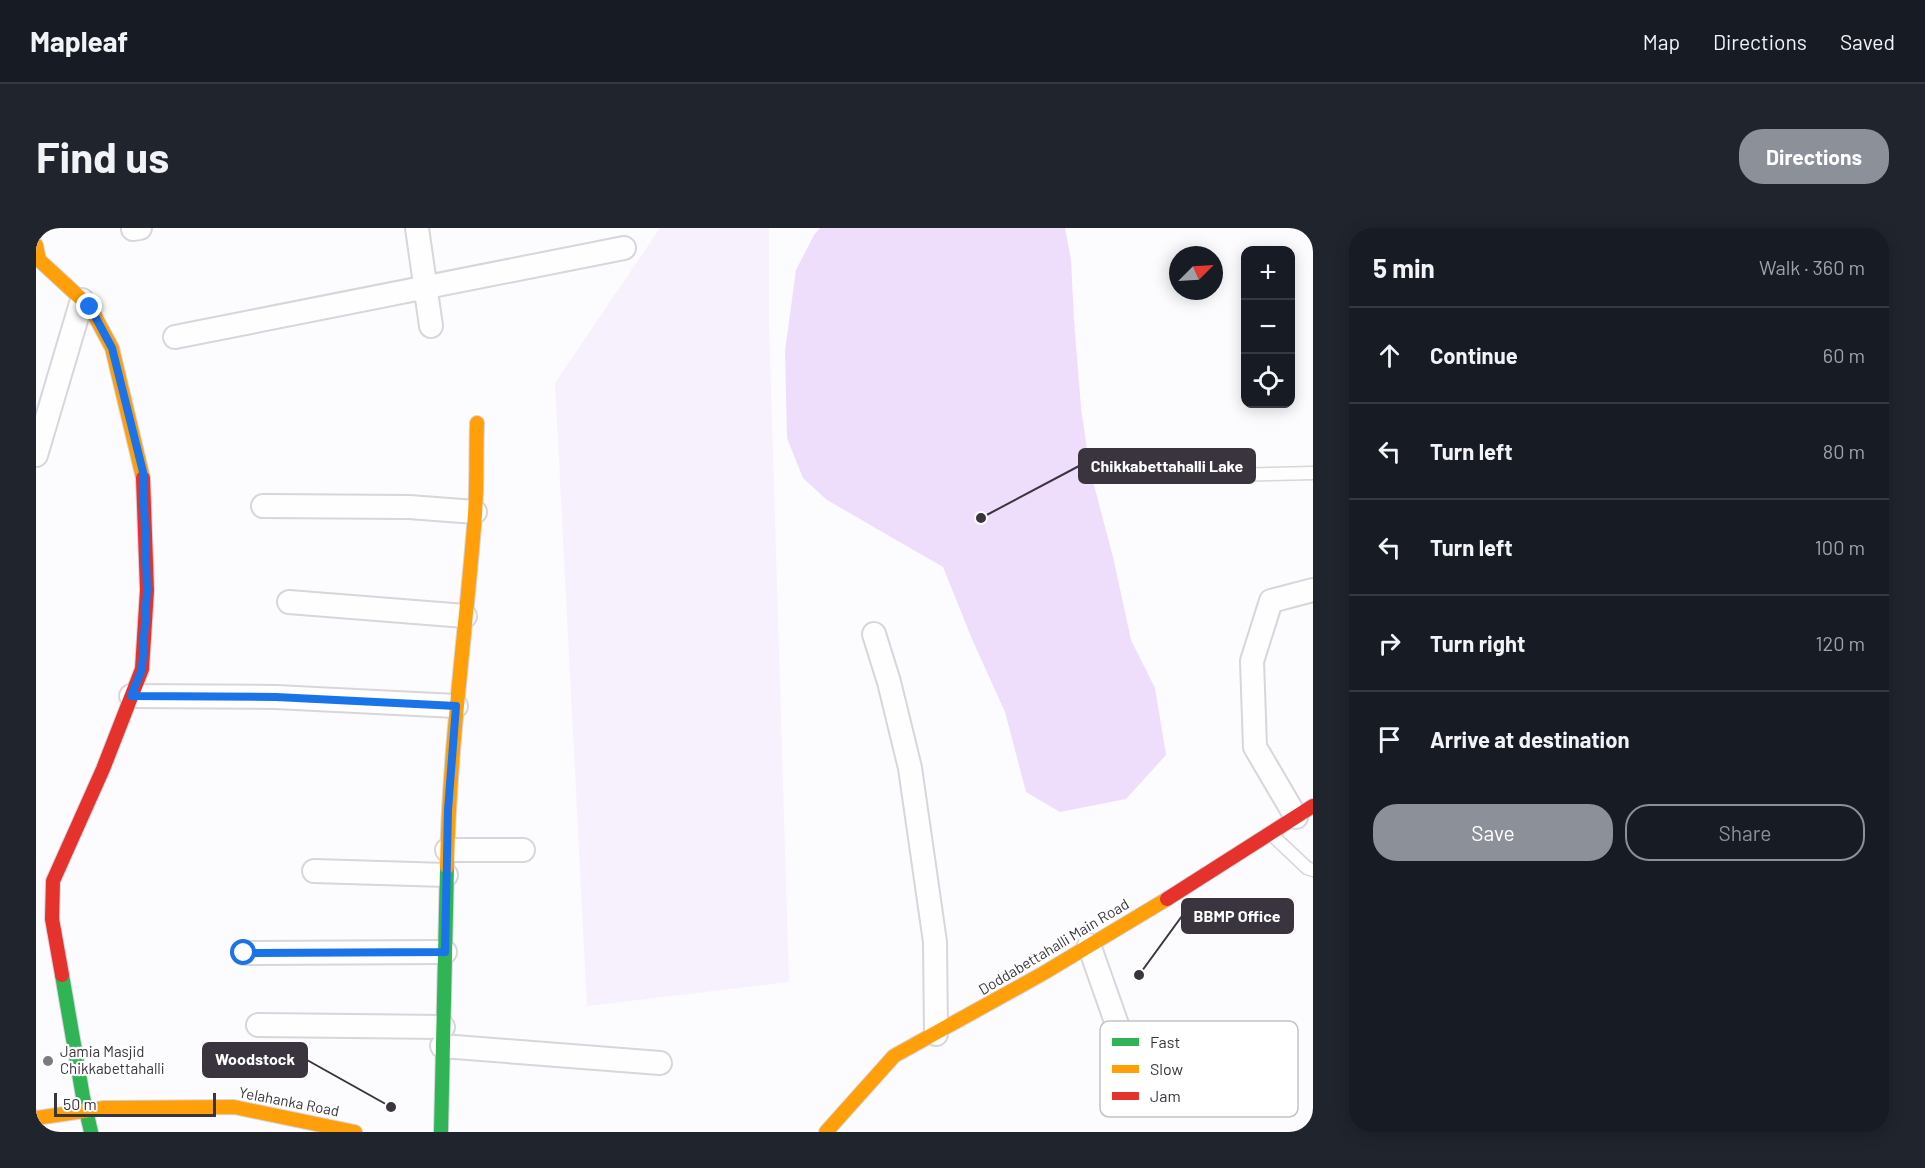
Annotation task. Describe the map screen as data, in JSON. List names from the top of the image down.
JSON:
{
  "streets": {
    "street": ["Doddabettahalli Main Road", "Yelahanka Road"]
  },
  "places": [
    "Chikkabettahalli Lake",
    "BBMP Office",
    "Jamia Masjid Chikkabettahalli",
    "Woodstock"
  ],
  "legend": ["Fast", "Slow", "Jam"],
  "scale_bar": "50 m",
  "north": "top right",
  "page": {
    "header": "Mapleaf",
    "nav": ["Map", "Directions", "Saved"],
    "buttons": [
      "Directions",
      ["Save", "Share"]
    ],
    "title": "Find us",
    "heading": ["5 min", "Walk · 360 m"],
    "map_buttons": ["+", "−"],
    "list": [
      ["Continue", "60 m"],
      ["Turn left", "80 m"],
      ["Turn left", "100 m"],
      ["Turn right", "120 m"],
      "Arrive at destination"
    ],
    "scale": "50 m"
  }
}
